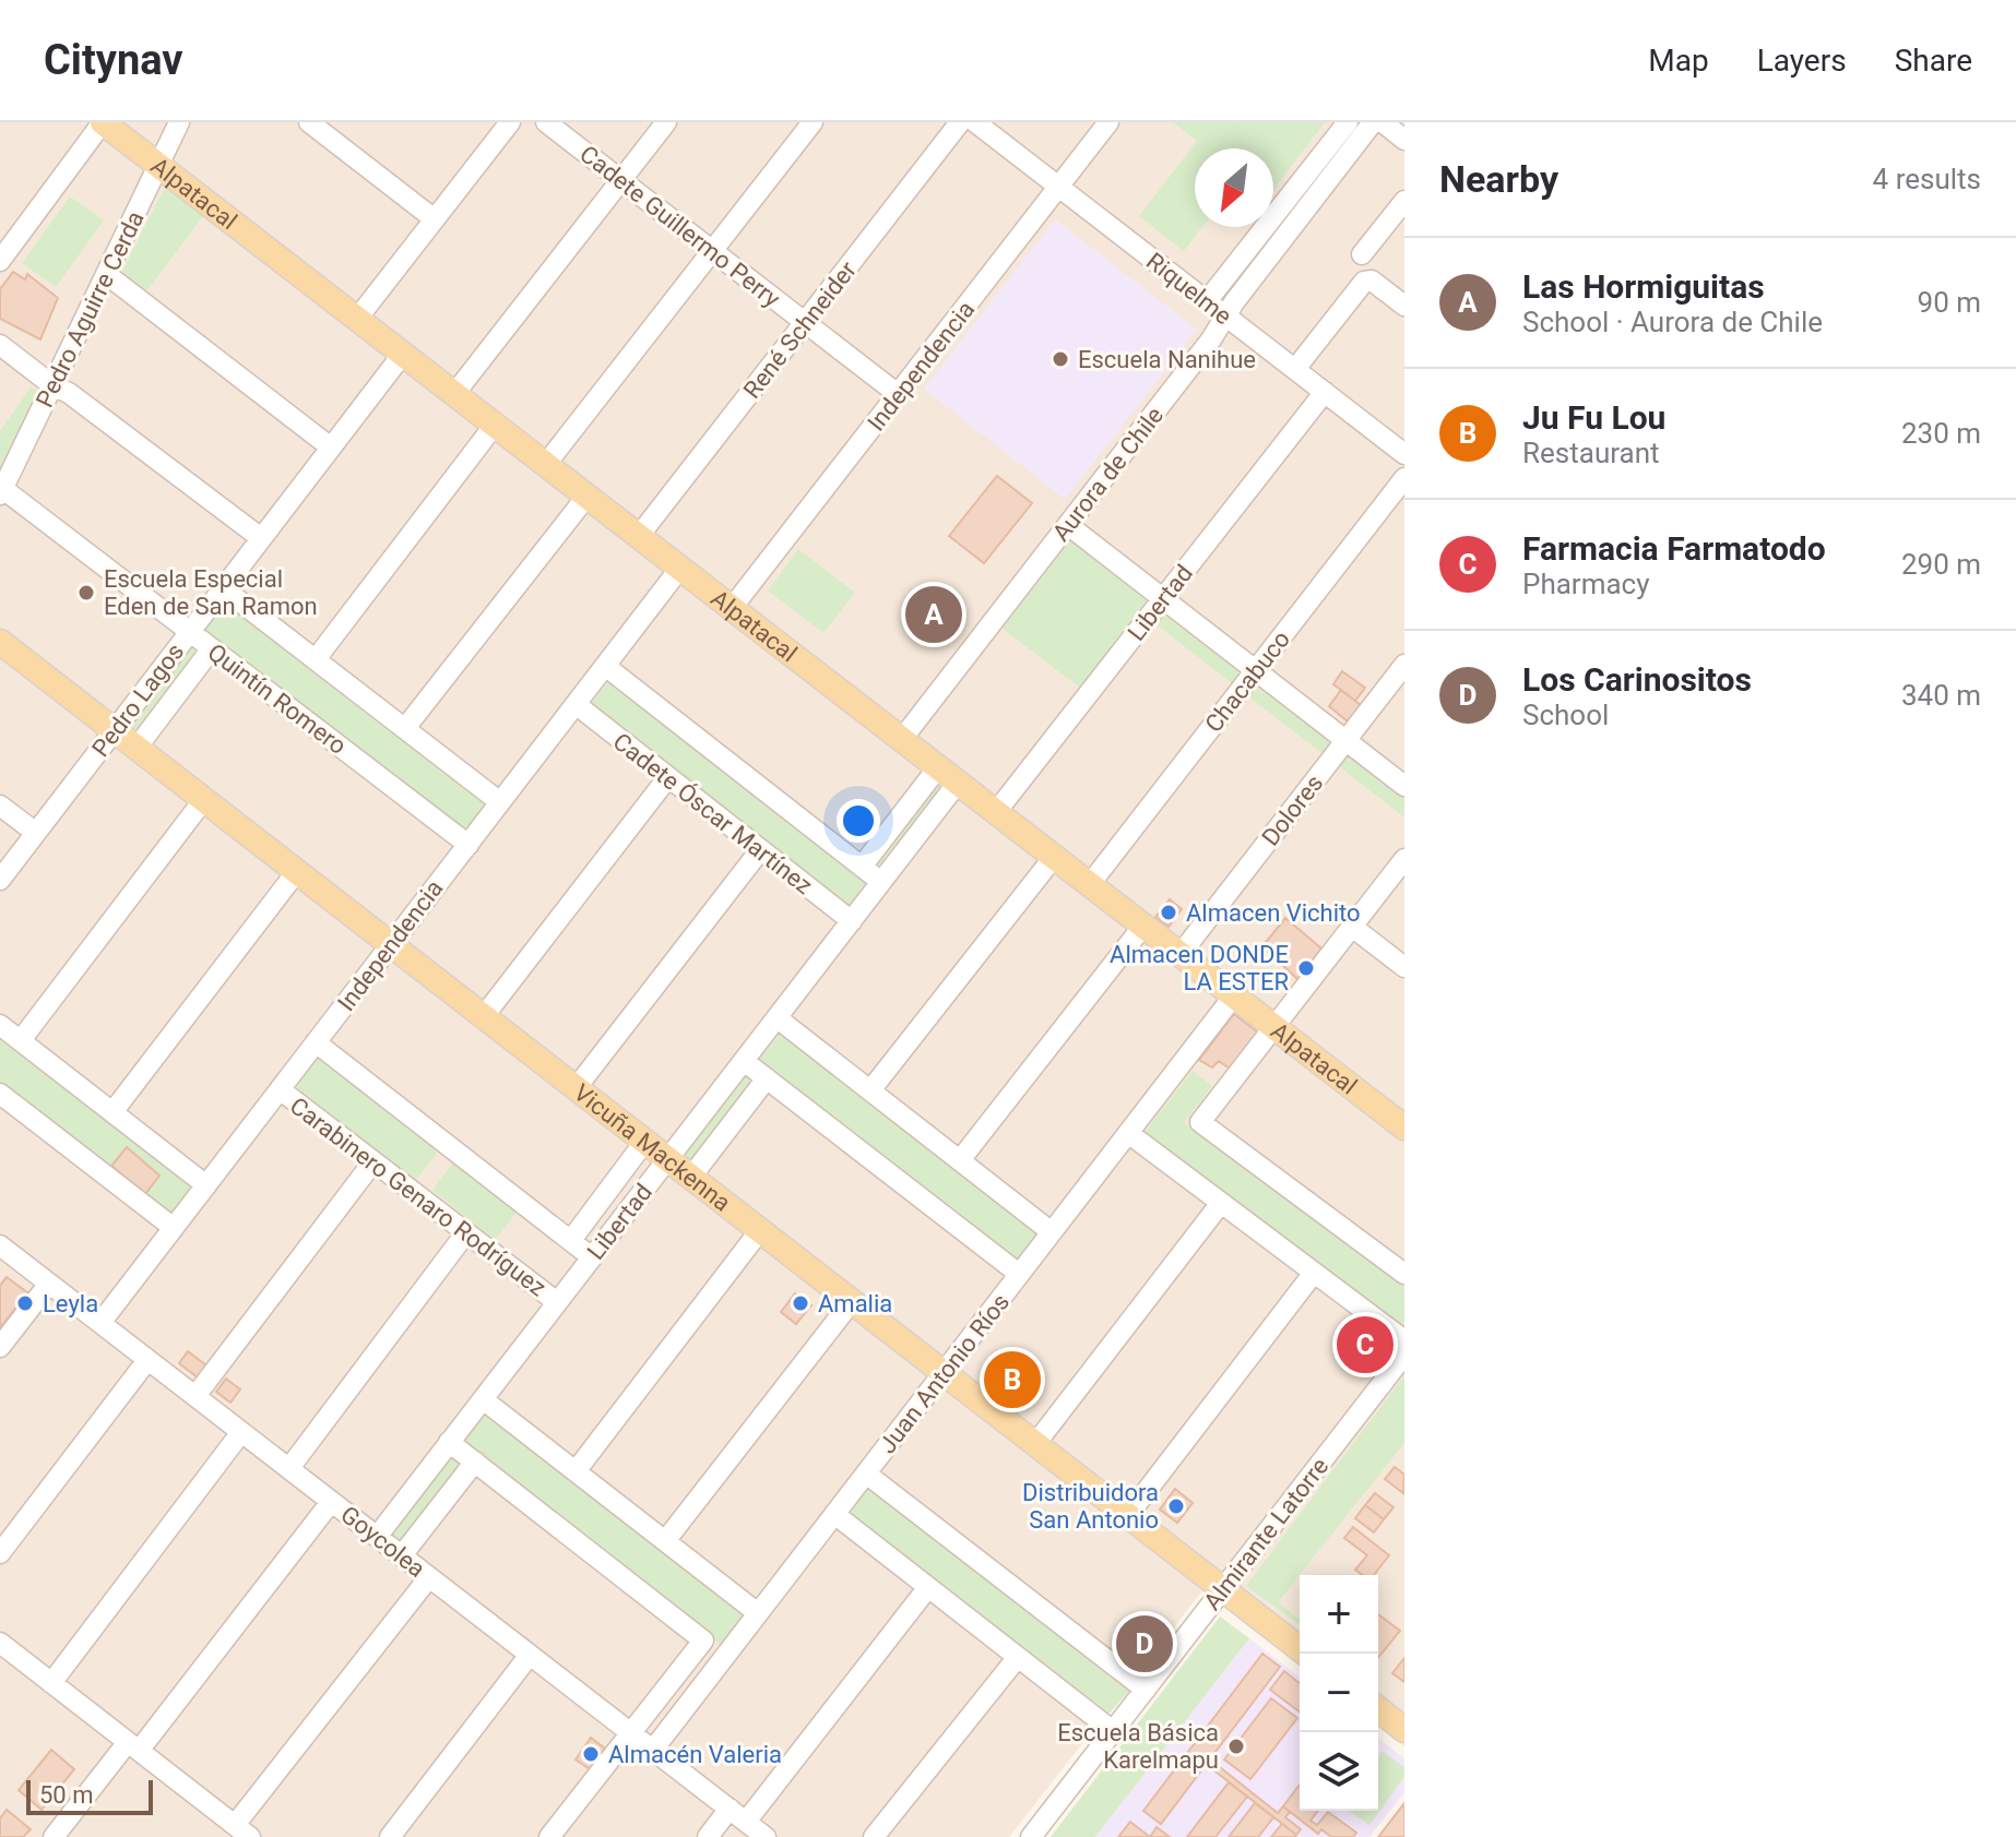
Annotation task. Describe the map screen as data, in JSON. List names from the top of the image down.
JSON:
{
  "streets": {
    "main road": ["Alpatacal", "Vicuña Mackenna"],
    "street": [
      "Cadete Guillermo Perry",
      "Riquelme",
      "Pedro Aguirre Cerda",
      "René Schneider",
      "Independencia",
      "Aurora de Chile",
      "Libertad",
      "Chacabuco",
      "Quintín Romero",
      "Pedro Lagos",
      "Dolores",
      "Cadete Óscar Martínez",
      "Carabinero Genaro Rodríguez",
      "Juan Antonio Ríos",
      "Almirante Latorre",
      "Goycolea"
    ]
  },
  "crossings": [
    ["Alpatacal", "Pedro Aguirre Cerda"],
    ["Alpatacal", "René Schneider"],
    ["Alpatacal", "Independencia"],
    ["Alpatacal", "Aurora de Chile"],
    ["Alpatacal", "Libertad"],
    ["Alpatacal", "Chacabuco"],
    ["Alpatacal", "Pedro Lagos"],
    ["Alpatacal", "Dolores"],
    ["Alpatacal", "Juan Antonio Ríos"],
    ["Cadete Guillermo Perry", "René Schneider"],
    ["Cadete Guillermo Perry", "Independencia"],
    ["Riquelme", "Independencia"],
    ["Riquelme", "Aurora de Chile"],
    ["Riquelme", "Libertad"],
    ["Pedro Aguirre Cerda", "Quintín Romero"],
    ["Independencia", "Quintín Romero"],
    ["Independencia", "Cadete Óscar Martínez"],
    ["Independencia", "Vicuña Mackenna"],
    ["Independencia", "Carabinero Genaro Rodríguez"],
    ["Independencia", "Goycolea"],
    ["Libertad", "Cadete Óscar Martínez"],
    ["Libertad", "Vicuña Mackenna"],
    ["Libertad", "Carabinero Genaro Rodríguez"],
    ["Libertad", "Goycolea"],
    ["Quintín Romero", "Pedro Lagos"],
    ["Pedro Lagos", "Vicuña Mackenna"],
    ["Vicuña Mackenna", "Juan Antonio Ríos"],
    ["Vicuña Mackenna", "Almirante Latorre"],
    ["Juan Antonio Ríos", "Goycolea"]
  ],
  "places": [
    "Escuela Nanihue",
    "Escuela Especial Eden de San Ramon",
    "Almacen Vichito",
    "Almacen DONDE LA ESTER",
    "Leyla",
    "Amalia",
    "Distribuidora San Antonio",
    "Escuela Básica Karelmapu",
    "Almacén Valeria"
  ],
  "scale_bar": "50 m",
  "north": "bottom left",
  "page": {
    "header": "Citynav",
    "nav": ["Map", "Layers", "Share"],
    "heading": ["Nearby", "4 results"],
    "list": [
      {
        "mark": "A",
        "name": "Las Hormiguitas",
        "note": "School · Aurora de Chile",
        "value": "90 m"
      },
      {
        "mark": "B",
        "name": "Ju Fu Lou",
        "note": "Restaurant",
        "value": "230 m"
      },
      {
        "mark": "C",
        "name": "Farmacia Farmatodo",
        "note": "Pharmacy",
        "value": "290 m"
      },
      {
        "mark": "D",
        "name": "Los Carinositos",
        "note": "School",
        "value": "340 m"
      }
    ],
    "pins": [
      "A",
      "C",
      "B",
      "D"
    ],
    "map_buttons": ["+", "−"],
    "scale": "50 m"
  }
}
